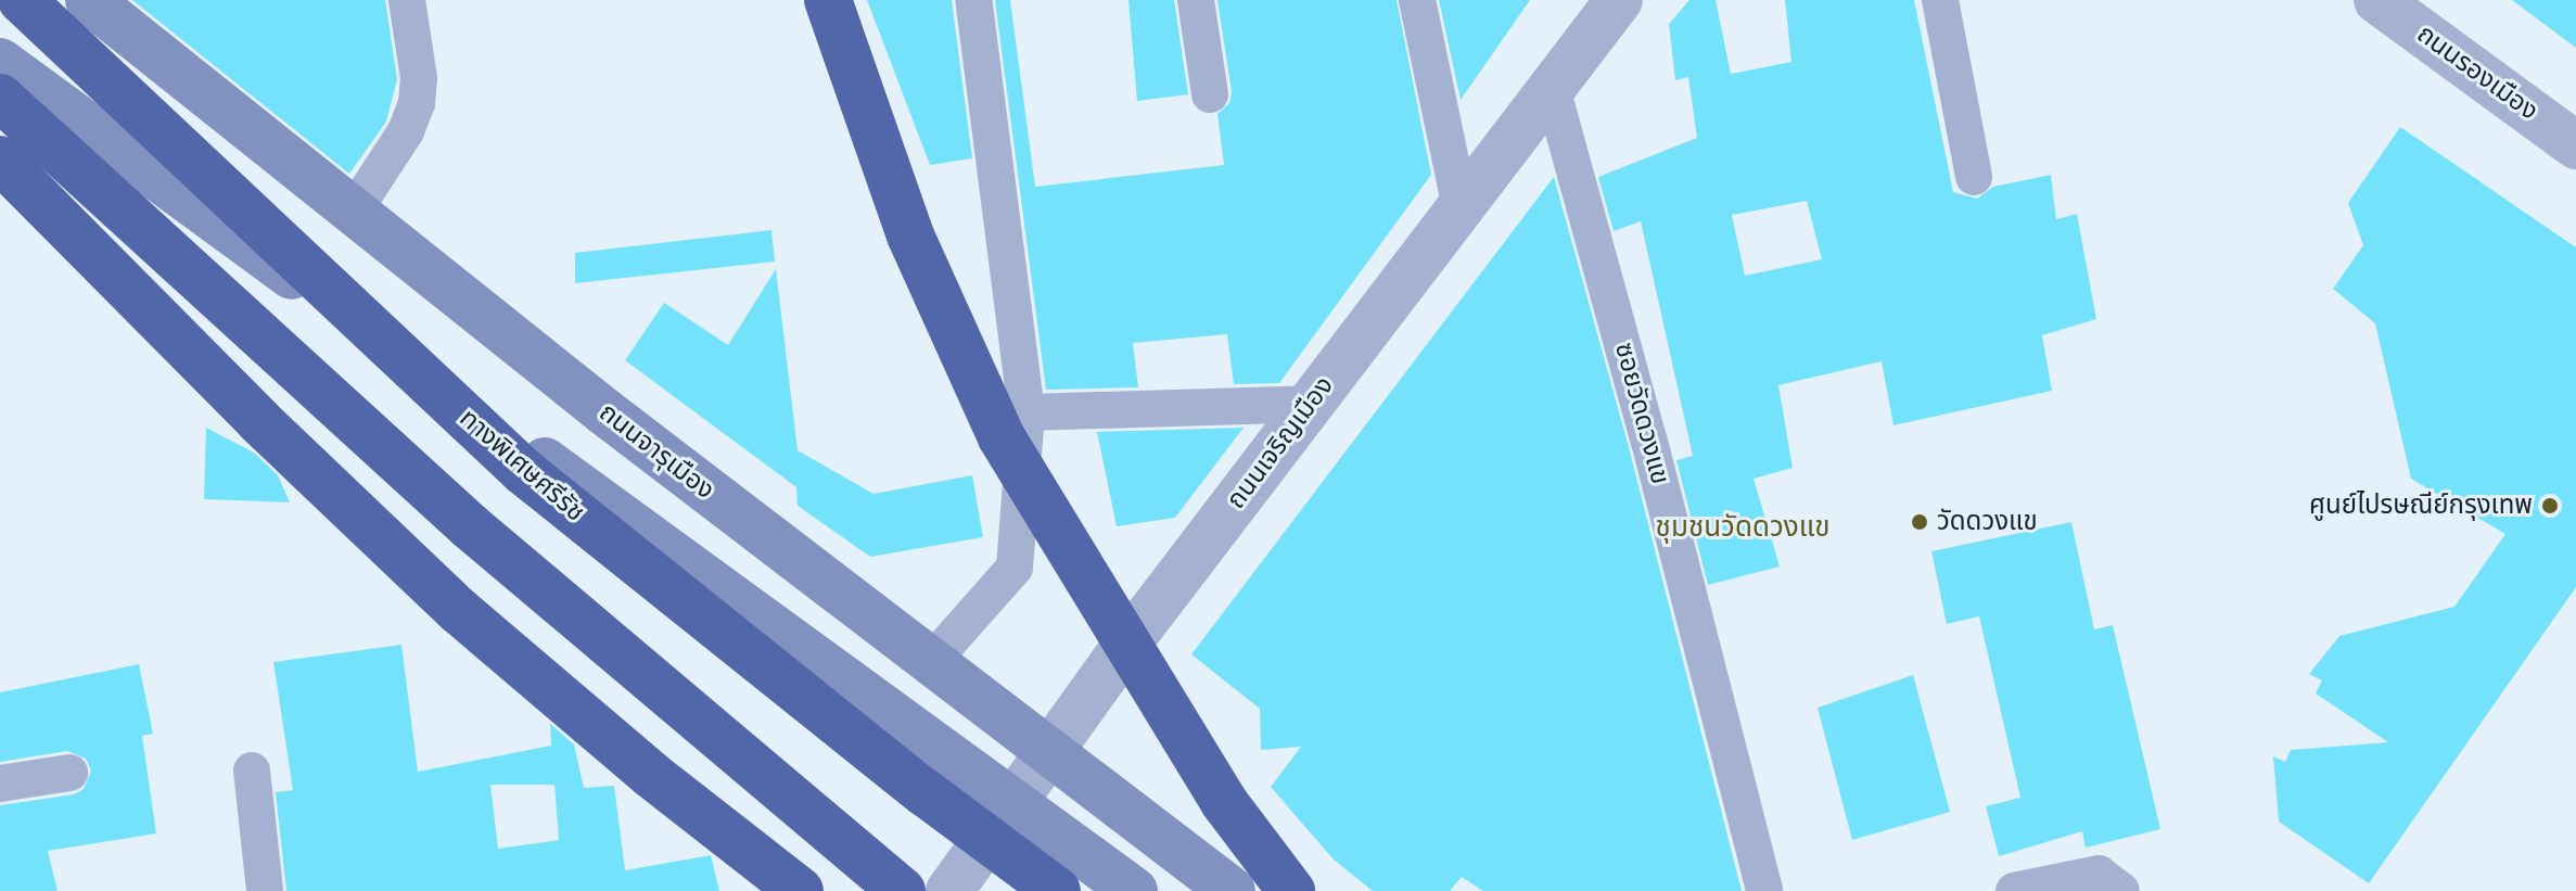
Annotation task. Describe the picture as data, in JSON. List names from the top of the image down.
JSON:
{
  "streets": {
    "highway": ["ทางพิเศษศรีรัช"],
    "main road": ["ถนนจารุเมือง"],
    "street": ["ถนนรองเมือง", "ซอยวัดดวงแข", "ถนนเจริญเมือง"]
  },
  "crossings": [
    ["ซอยวัดดวงแข", "ถนนเจริญเมือง"],
    ["ถนนเจริญเมือง", "ถนนจารุเมือง"]
  ],
  "districts": ["ชุมชนวัดดวงแข"],
  "places": ["ศูนย์ไปรษณีย์กรุงเทพ", "วัดดวงแข"]
}
